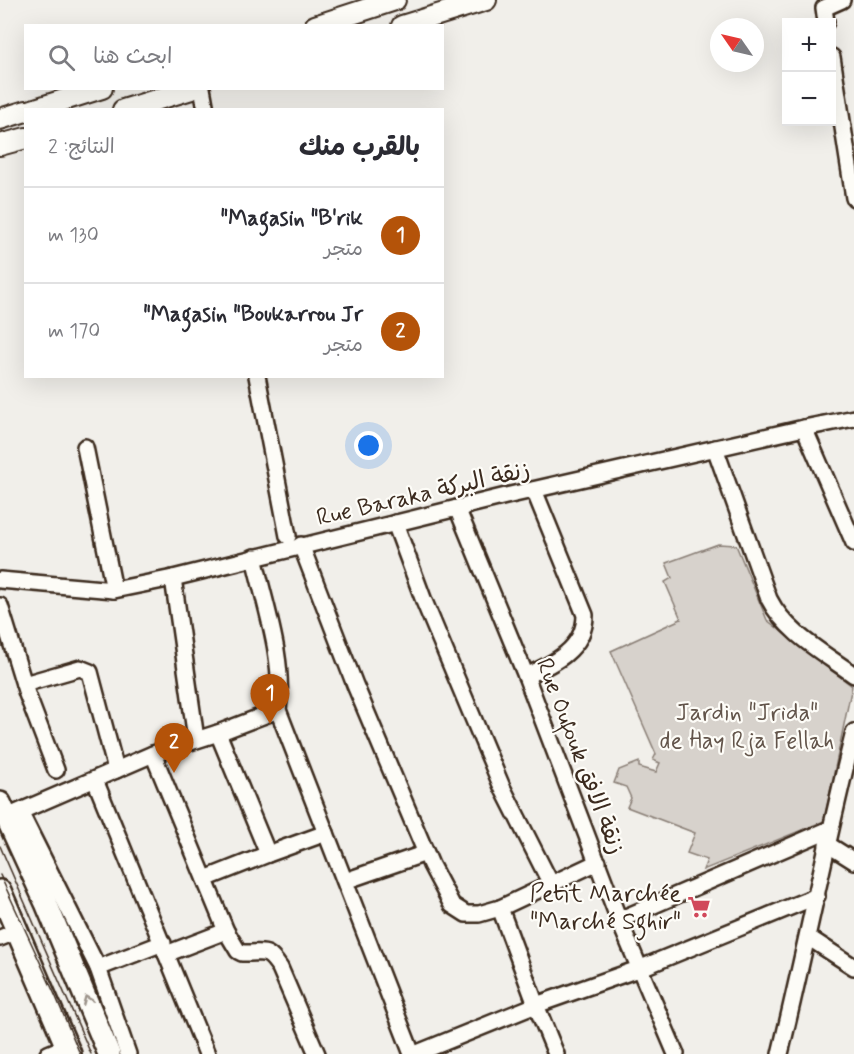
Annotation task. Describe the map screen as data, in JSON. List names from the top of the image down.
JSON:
{
  "streets": {
    "street": ["Rue Baraka زنقة البركة", "Rue Oufouk زنقة الافق"]
  },
  "crossings": [
    ["Rue Baraka زنقة البركة", "Rue Oufouk زنقة الافق"]
  ],
  "parks": ["Jardin \"Jrida\" de Hay Rja Fellah"],
  "places": {
    "supermarket": ["Petit Marchée \"Marché Sghir\""]
  },
  "north": "top left",
  "page": {
    "map_buttons": ["+", "−"],
    "search": "ابحث هنا",
    "heading": ["بالقرب منك", "النتائج: 2"],
    "list": [
      {
        "mark": "1",
        "name": "Magasin \"B'rik\"",
        "note": "متجر",
        "value": "130 m"
      },
      {
        "mark": "2",
        "name": "Magasin \"Boukarrou Jr\"",
        "note": "متجر",
        "value": "170 m"
      }
    ],
    "pins": ["1", "2"]
  }
}
